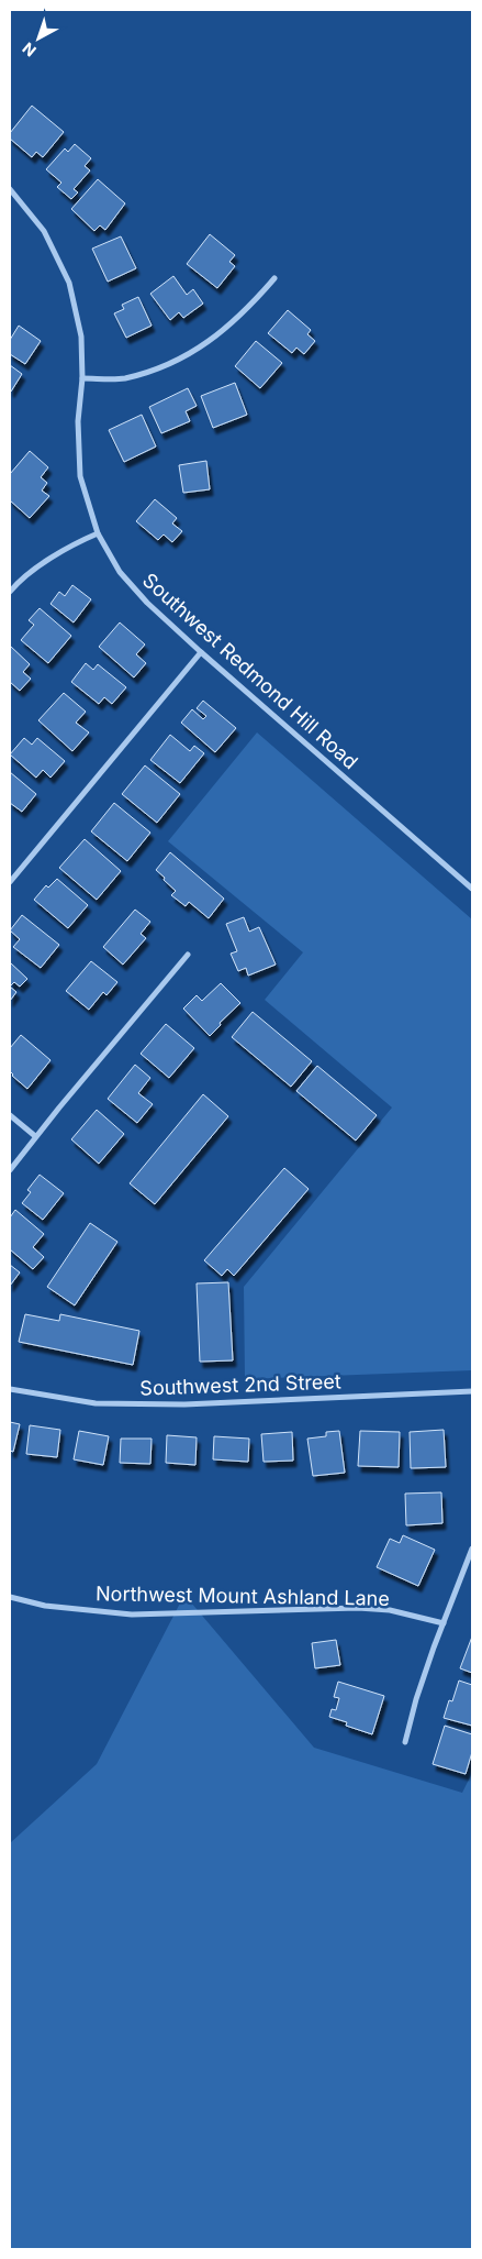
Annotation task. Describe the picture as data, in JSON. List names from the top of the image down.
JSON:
{
  "streets": {
    "street": ["Southwest Redmond Hill Road", "Southwest 2nd Street", "Northwest Mount Ashland Lane"]
  },
  "north": "bottom left"
}
